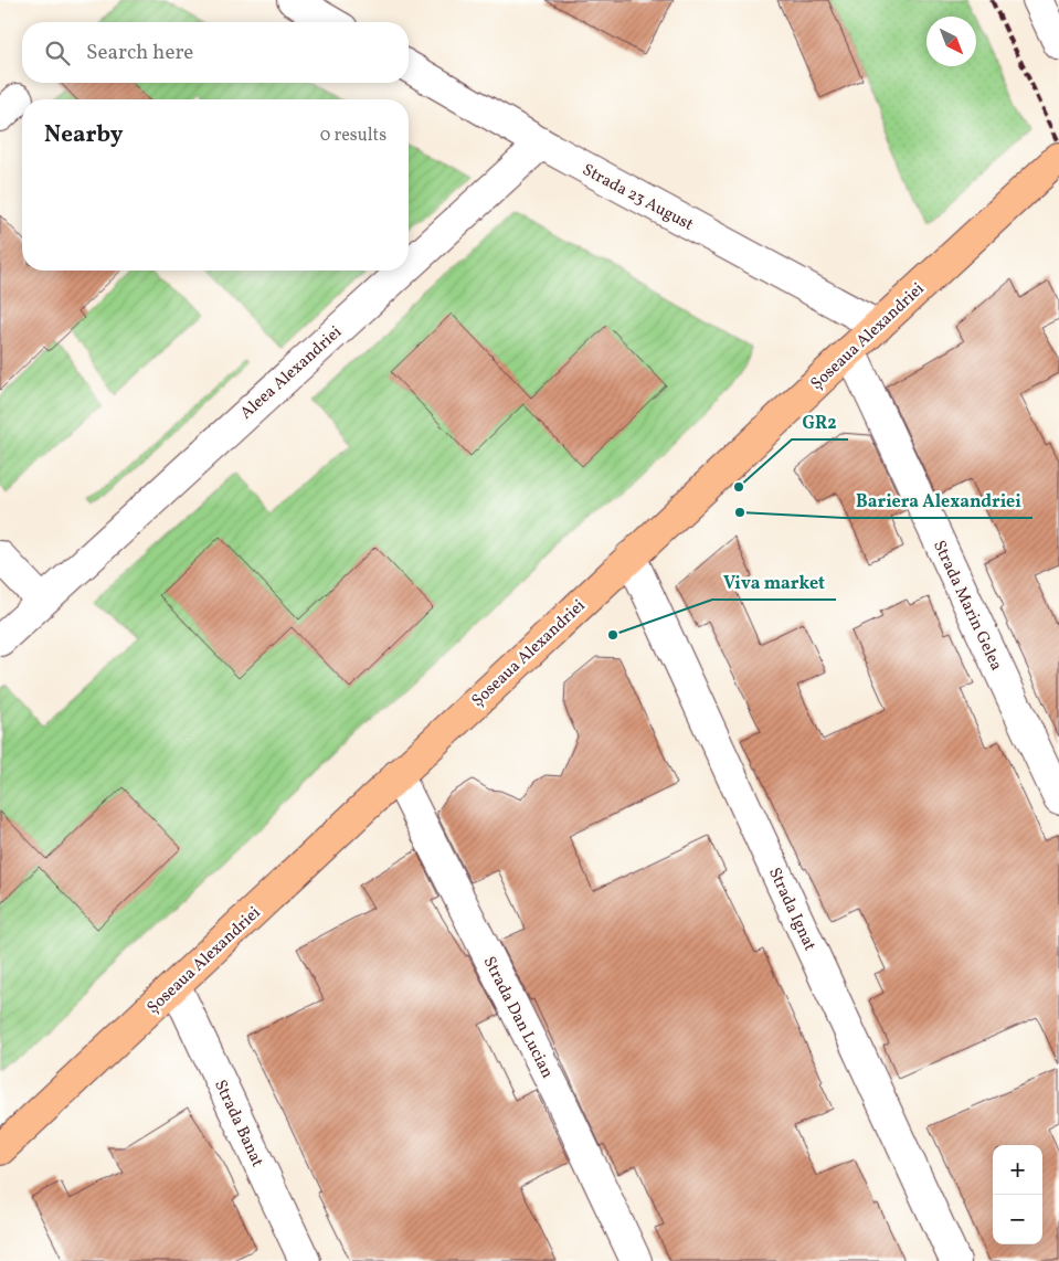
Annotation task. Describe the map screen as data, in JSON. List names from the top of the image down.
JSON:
{
  "streets": {
    "main road": ["Șoseaua Alexandriei"],
    "street": [
      "Strada 23 August",
      "Aleea Alexandriei",
      "Strada Marin Gelea",
      "Strada Ignat",
      "Strada Dan Lucian",
      "Strada Banat"
    ]
  },
  "crossings": [
    ["Strada 23 August", "Șoseaua Alexandriei"],
    ["Strada 23 August", "Aleea Alexandriei"],
    ["Șoseaua Alexandriei", "Strada Marin Gelea"],
    ["Șoseaua Alexandriei", "Strada Ignat"],
    ["Șoseaua Alexandriei", "Strada Dan Lucian"],
    ["Șoseaua Alexandriei", "Strada Banat"]
  ],
  "places": ["GR2", "Bariera Alexandriei", "Viva market"],
  "north": "bottom right",
  "page": {
    "search": "Search here",
    "heading": ["Nearby", "0 results"],
    "map_buttons": ["+", "−"]
  }
}
